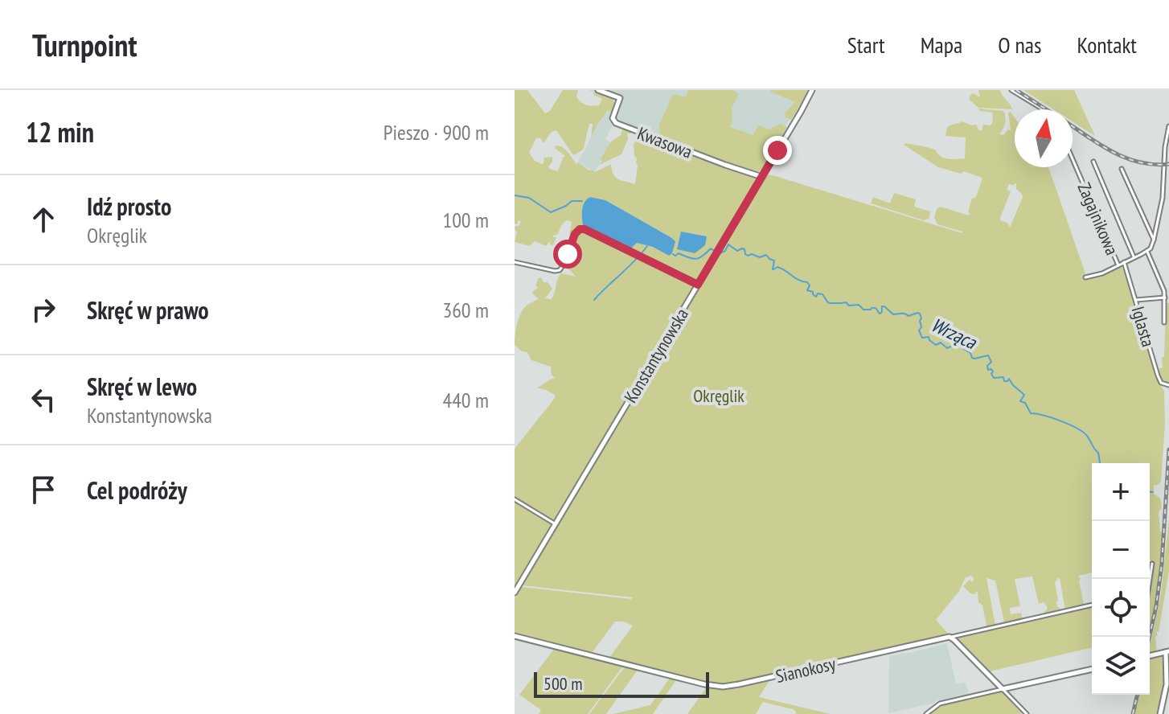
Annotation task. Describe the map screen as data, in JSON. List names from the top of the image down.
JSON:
{
  "streets": {
    "street": [
      "Kwasowa",
      "Zagajnikowa",
      "Iglasta",
      "Konstantynowska",
      "Sianokosy"
    ]
  },
  "crossings": [
    ["Kwasowa", "Konstantynowska"]
  ],
  "water": ["Wrząca"],
  "parks": ["Okręglik"],
  "scale_bar": "500 m",
  "north": "top",
  "page": {
    "header": "Turnpoint",
    "nav": [
      "Start",
      "Mapa",
      "O nas",
      "Kontakt"
    ],
    "heading": ["12 min", "Pieszo · 900 m"],
    "list": [
      ["Idź prosto", "Okręglik", "100 m"],
      ["Skręć w prawo", "360 m"],
      ["Skręć w lewo", "Konstantynowska", "440 m"],
      "Cel podróży"
    ],
    "map_buttons": ["+", "−"],
    "scale": "500 m"
  }
}
